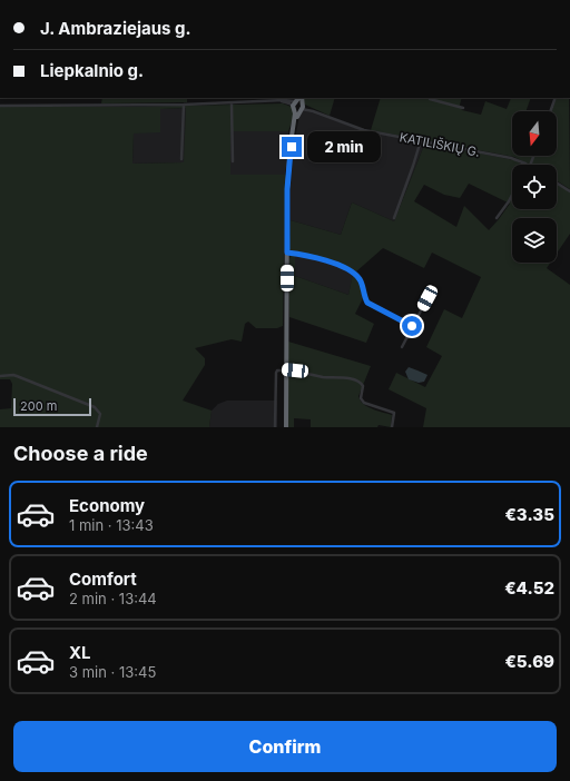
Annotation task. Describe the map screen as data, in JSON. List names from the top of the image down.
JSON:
{
  "streets": {
    "street": ["KATILIŠKIŲ G."]
  },
  "scale_bar": "200 m",
  "north": "bottom",
  "page": {
    "banner": ["J. Ambraziejaus g.", "Liepkalnio g."],
    "bubble": "2 min",
    "scale": "200 m",
    "heading": "Choose a ride",
    "list": [
      {
        "name": "Economy",
        "note": "1 min · 13:43",
        "value": "€3.35"
      },
      {
        "name": "Comfort",
        "note": "2 min · 13:44",
        "value": "€4.52"
      },
      {
        "name": "XL",
        "note": "3 min · 13:45",
        "value": "€5.69"
      }
    ],
    "buttons": "Confirm"
  }
}
